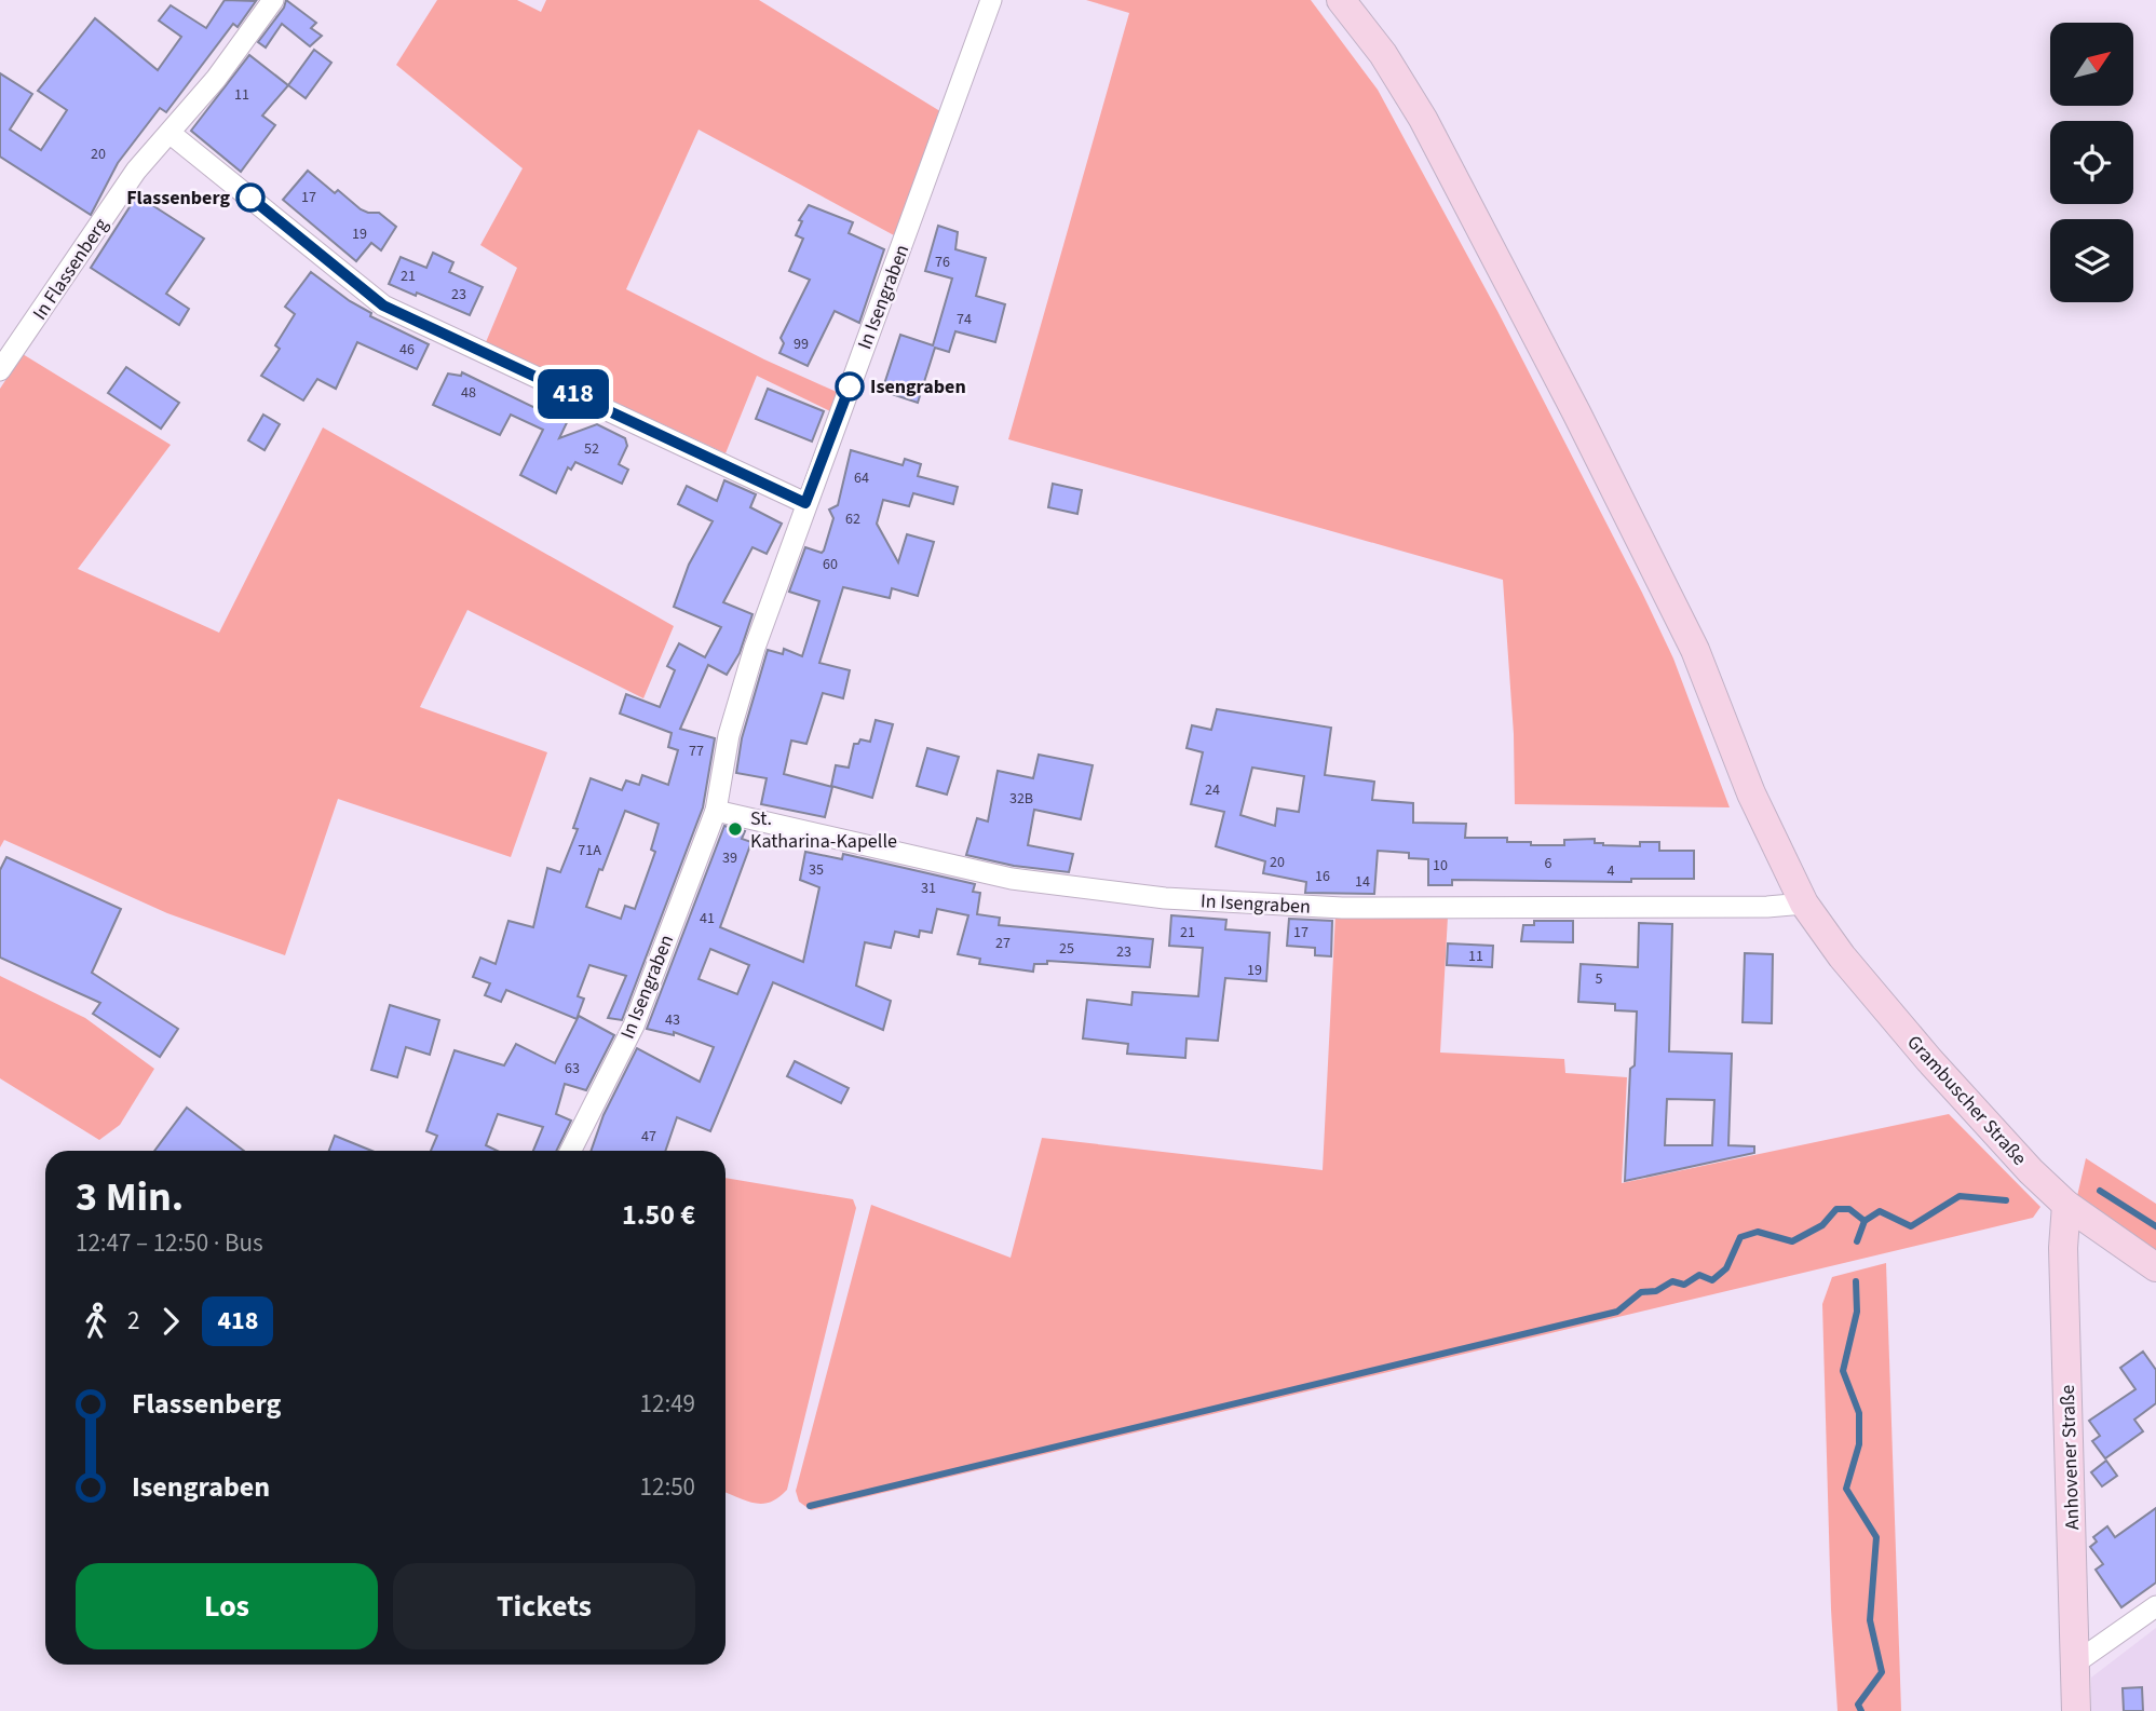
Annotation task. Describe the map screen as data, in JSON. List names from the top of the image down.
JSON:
{
  "streets": {
    "main road": ["Grambuscher Straße", "Anhovener Straße"],
    "street": ["In Flassenberg", "In Isengraben"]
  },
  "crossings": [
    ["In Isengraben", "Grambuscher Straße"],
    ["Grambuscher Straße", "Anhovener Straße"]
  ],
  "places": ["Flassenberg", "Isengraben", "St. Katharina-Kapelle"],
  "lines": ["bus line 418"],
  "house_numbers": [
    "11",
    "20",
    "17",
    "19",
    "76",
    "21",
    "23",
    "74",
    "99",
    "46",
    "48",
    "52",
    "64",
    "62",
    "60",
    "77",
    "24",
    "32B",
    "71A",
    "39",
    "20",
    "6",
    "10",
    "35",
    "4",
    "16",
    "14",
    "31",
    "41",
    "21",
    "17",
    "27",
    "25",
    "23",
    "11",
    "19",
    "5",
    "43",
    "63",
    "47"
  ],
  "north": "top right",
  "page": {
    "on_map": "418",
    "heading": ["3 Min.", "12:47 – 12:50 · Bus", "1.50 €"],
    "legs": ["2", "418"],
    "list": [
      {
        "name": "Flassenberg",
        "value": "12:49"
      },
      {
        "name": "Isengraben",
        "value": "12:50"
      }
    ],
    "buttons": ["Los", "Tickets"]
  }
}
